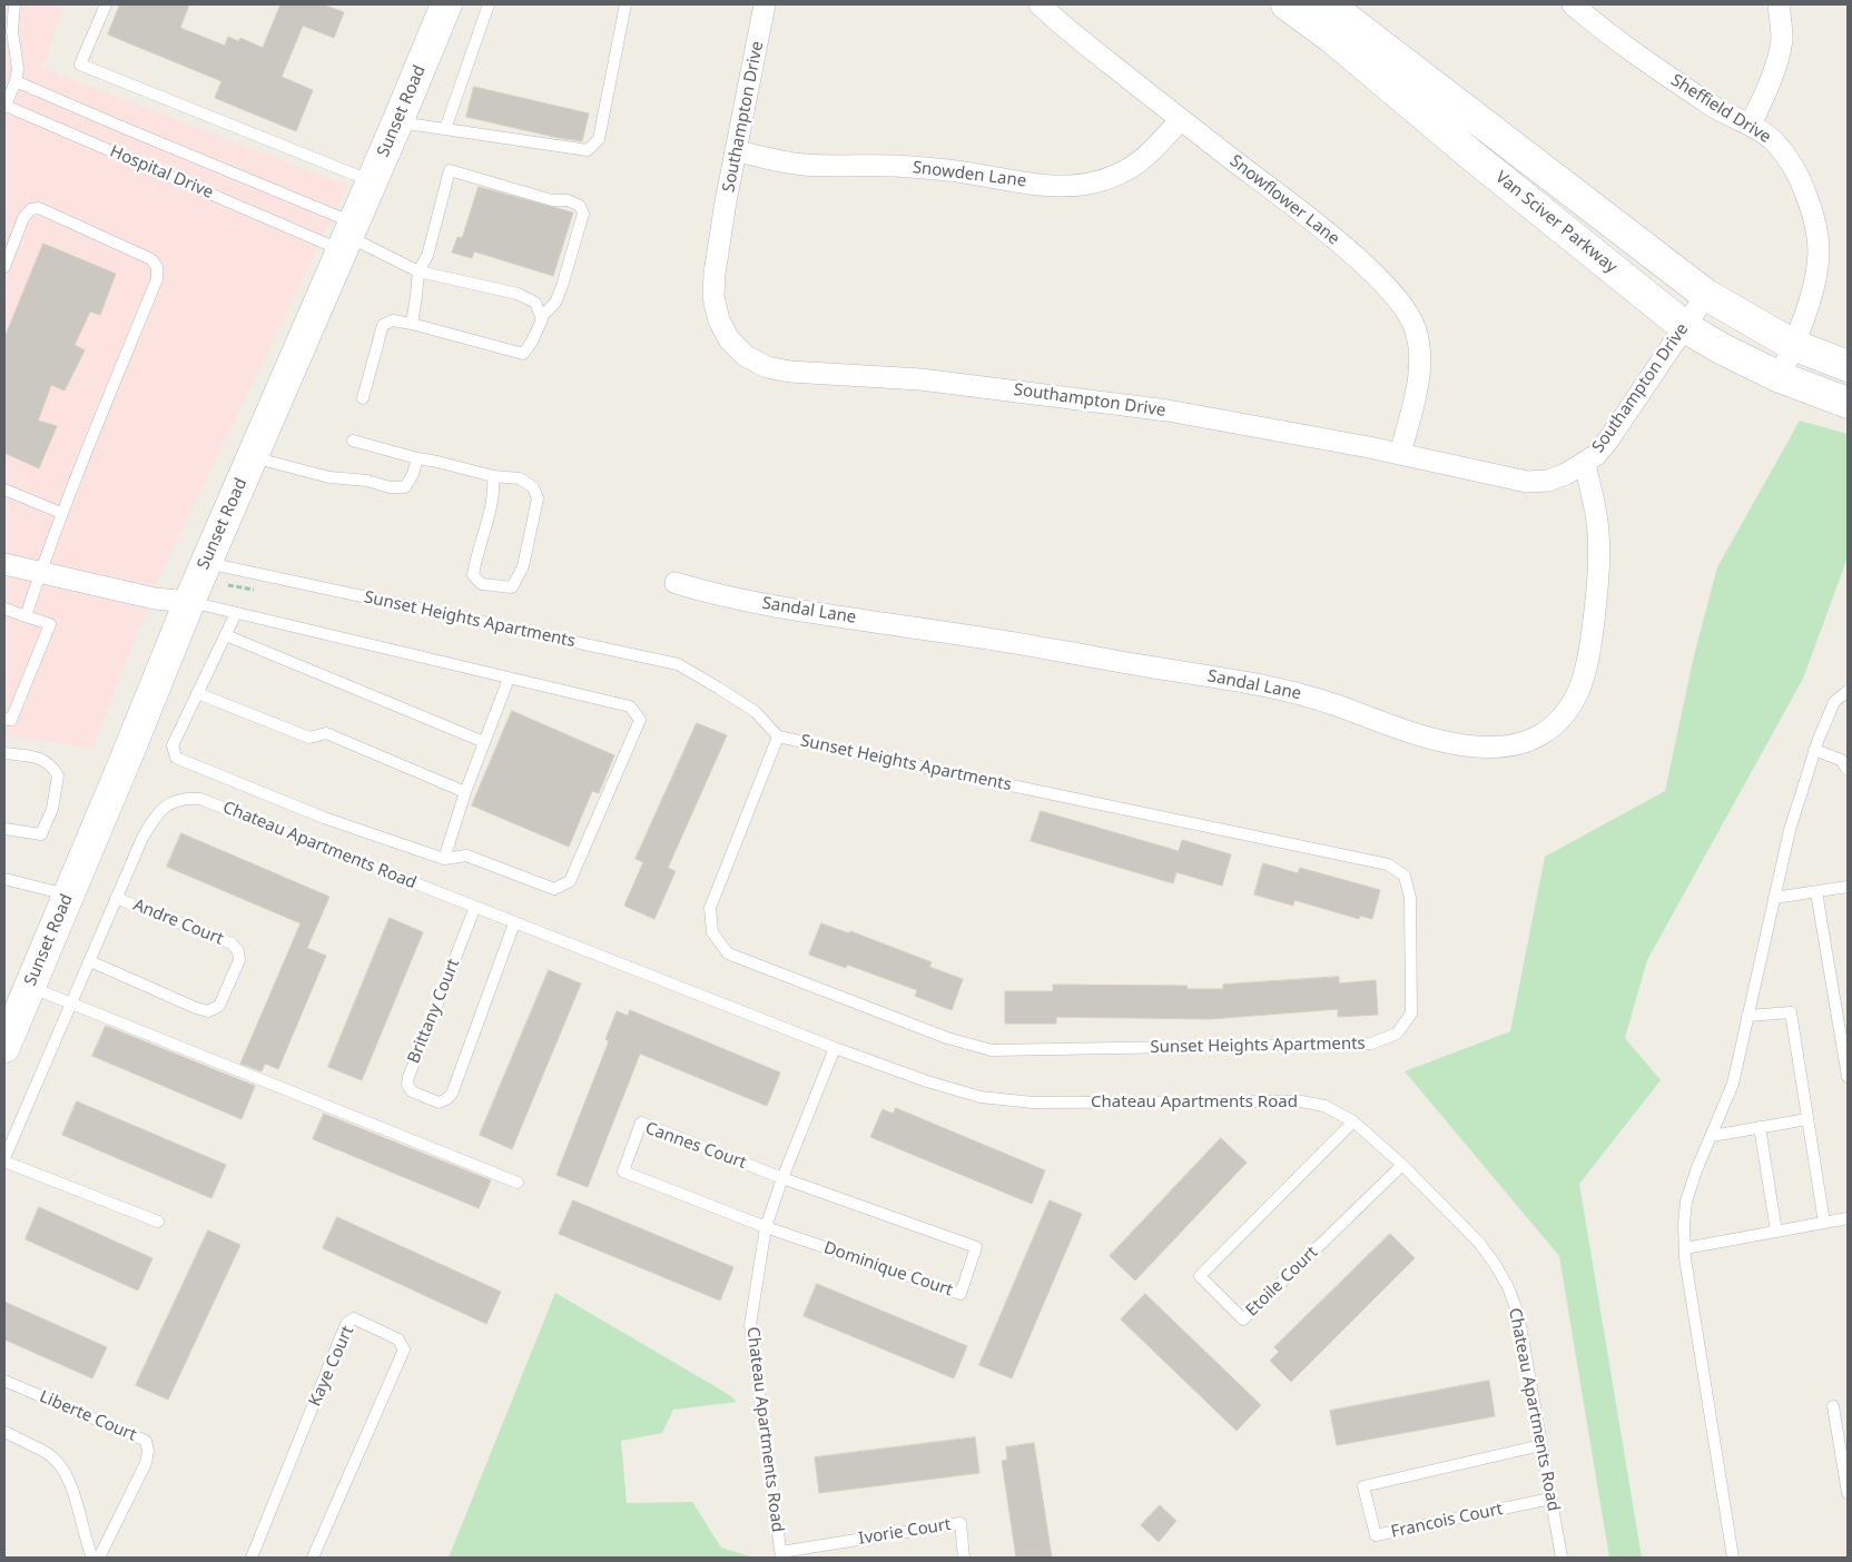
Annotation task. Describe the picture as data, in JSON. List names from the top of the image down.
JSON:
{
  "streets": {
    "street": [
      "Sheffield Drive",
      "Sunset Road",
      "Southampton Drive",
      "Snowden Lane",
      "Snowflower Lane",
      "Van Sciver Parkway",
      "Sandal Lane"
    ],
    "lane": [
      "Hospital Drive",
      "Sunset Heights Apartments",
      "Chateau Apartments Road",
      "Andre Court",
      "Brittany Court",
      "Cannes Court",
      "Dominique Court",
      "Etoile Court",
      "Kaye Court",
      "Liberte Court",
      "Francois Court",
      "Ivorie Court"
    ]
  },
  "crossings": [
    ["Sheffield Drive", "Van Sciver Parkway"],
    ["Sunset Road", "Hospital Drive"],
    ["Sunset Road", "Sunset Heights Apartments"],
    ["Southampton Drive", "Snowden Lane"],
    ["Southampton Drive", "Snowflower Lane"],
    ["Southampton Drive", "Van Sciver Parkway"],
    ["Southampton Drive", "Sandal Lane"],
    ["Snowden Lane", "Snowflower Lane"],
    ["Chateau Apartments Road", "Andre Court"],
    ["Chateau Apartments Road", "Brittany Court"],
    ["Chateau Apartments Road", "Cannes Court"],
    ["Chateau Apartments Road", "Dominique Court"],
    ["Chateau Apartments Road", "Etoile Court"],
    ["Chateau Apartments Road", "Francois Court"],
    ["Chateau Apartments Road", "Ivorie Court"],
    ["Cannes Court", "Dominique Court"]
  ]
}
